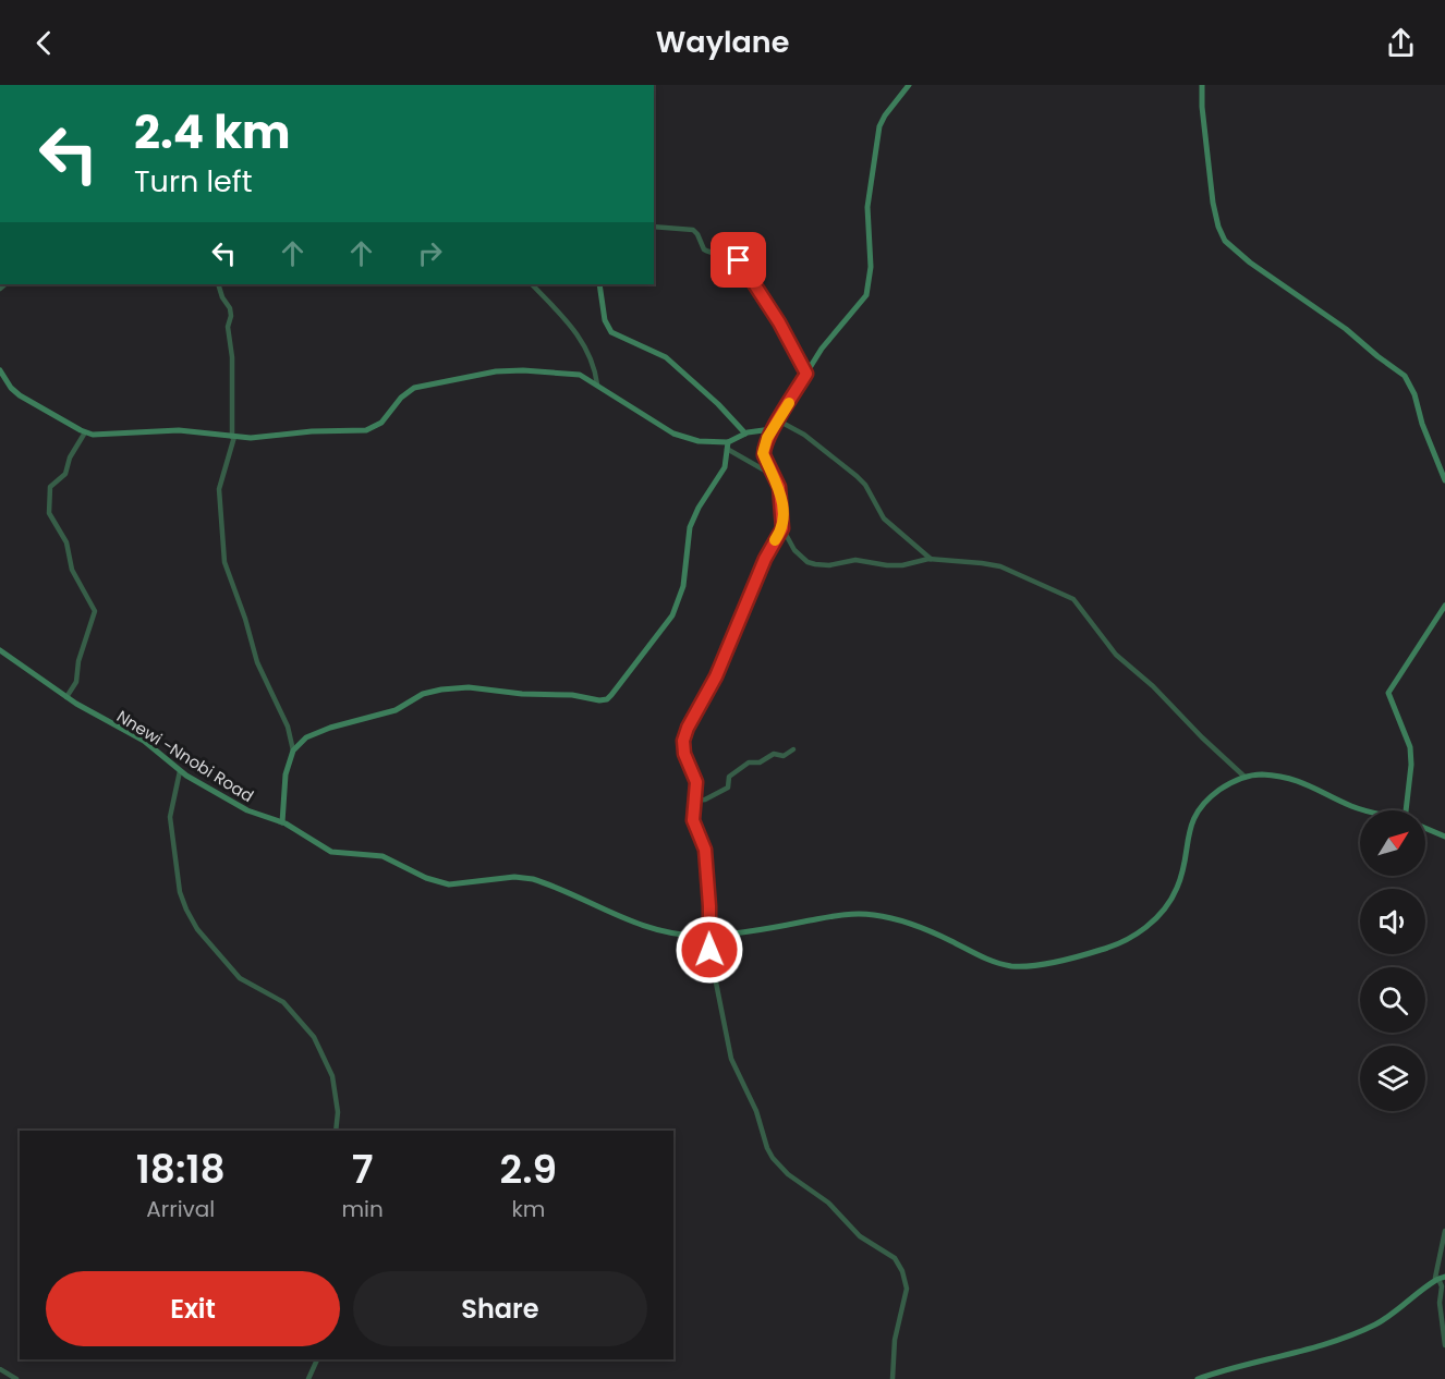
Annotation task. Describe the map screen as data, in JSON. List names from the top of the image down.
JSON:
{
  "streets": {
    "main road": ["Nnewi -Nnobi Road"]
  },
  "north": "top right",
  "page": {
    "header": "Waylane",
    "turn": ["2.4 km", "Turn left"],
    "eta": [
      "18:18",
      "Arrival",
      "7",
      "min",
      "2.9",
      "km"
    ],
    "buttons": ["Exit", "Share"]
  }
}
